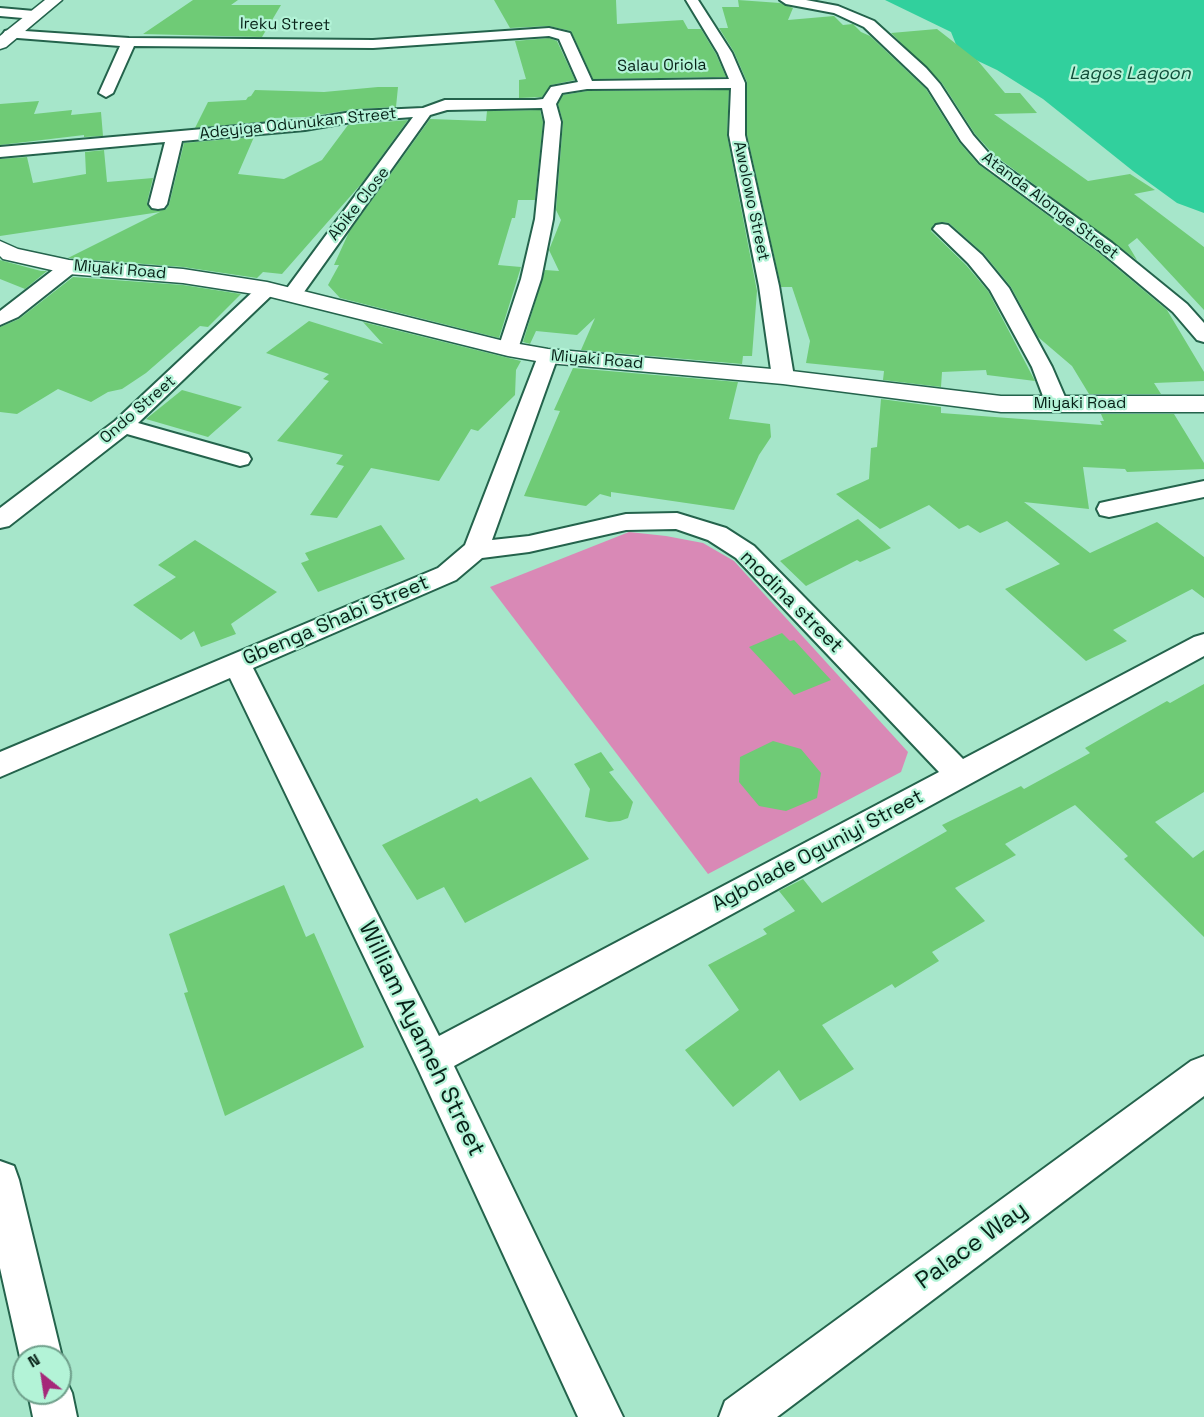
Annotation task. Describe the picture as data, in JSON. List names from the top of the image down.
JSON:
{
  "streets": {
    "street": [
      "Ireku Street",
      "Salau Oriola",
      "Adeyiga Odunukan Street",
      "Awolowo Street",
      "Abike Close",
      "Atanda Alonge Street",
      "Miyaki Road",
      "Ondo Street",
      "modina street",
      "Gbenga Shabi Street",
      "Agbolade Oguniyi Street",
      "William Ayameh Street",
      "Palace Way"
    ]
  },
  "crossings": [
    ["Ireku Street", "Salau Oriola"],
    ["Salau Oriola", "Awolowo Street"],
    ["Adeyiga Odunukan Street", "Abike Close"],
    ["Awolowo Street", "Miyaki Road"],
    ["Abike Close", "Miyaki Road"],
    ["Miyaki Road", "Ondo Street"],
    ["Miyaki Road", "Gbenga Shabi Street"],
    ["modina street", "Gbenga Shabi Street"],
    ["modina street", "Agbolade Oguniyi Street"],
    ["Gbenga Shabi Street", "William Ayameh Street"],
    ["Agbolade Oguniyi Street", "William Ayameh Street"]
  ],
  "water": ["Lagos Lagoon"],
  "north": "top left"
}
